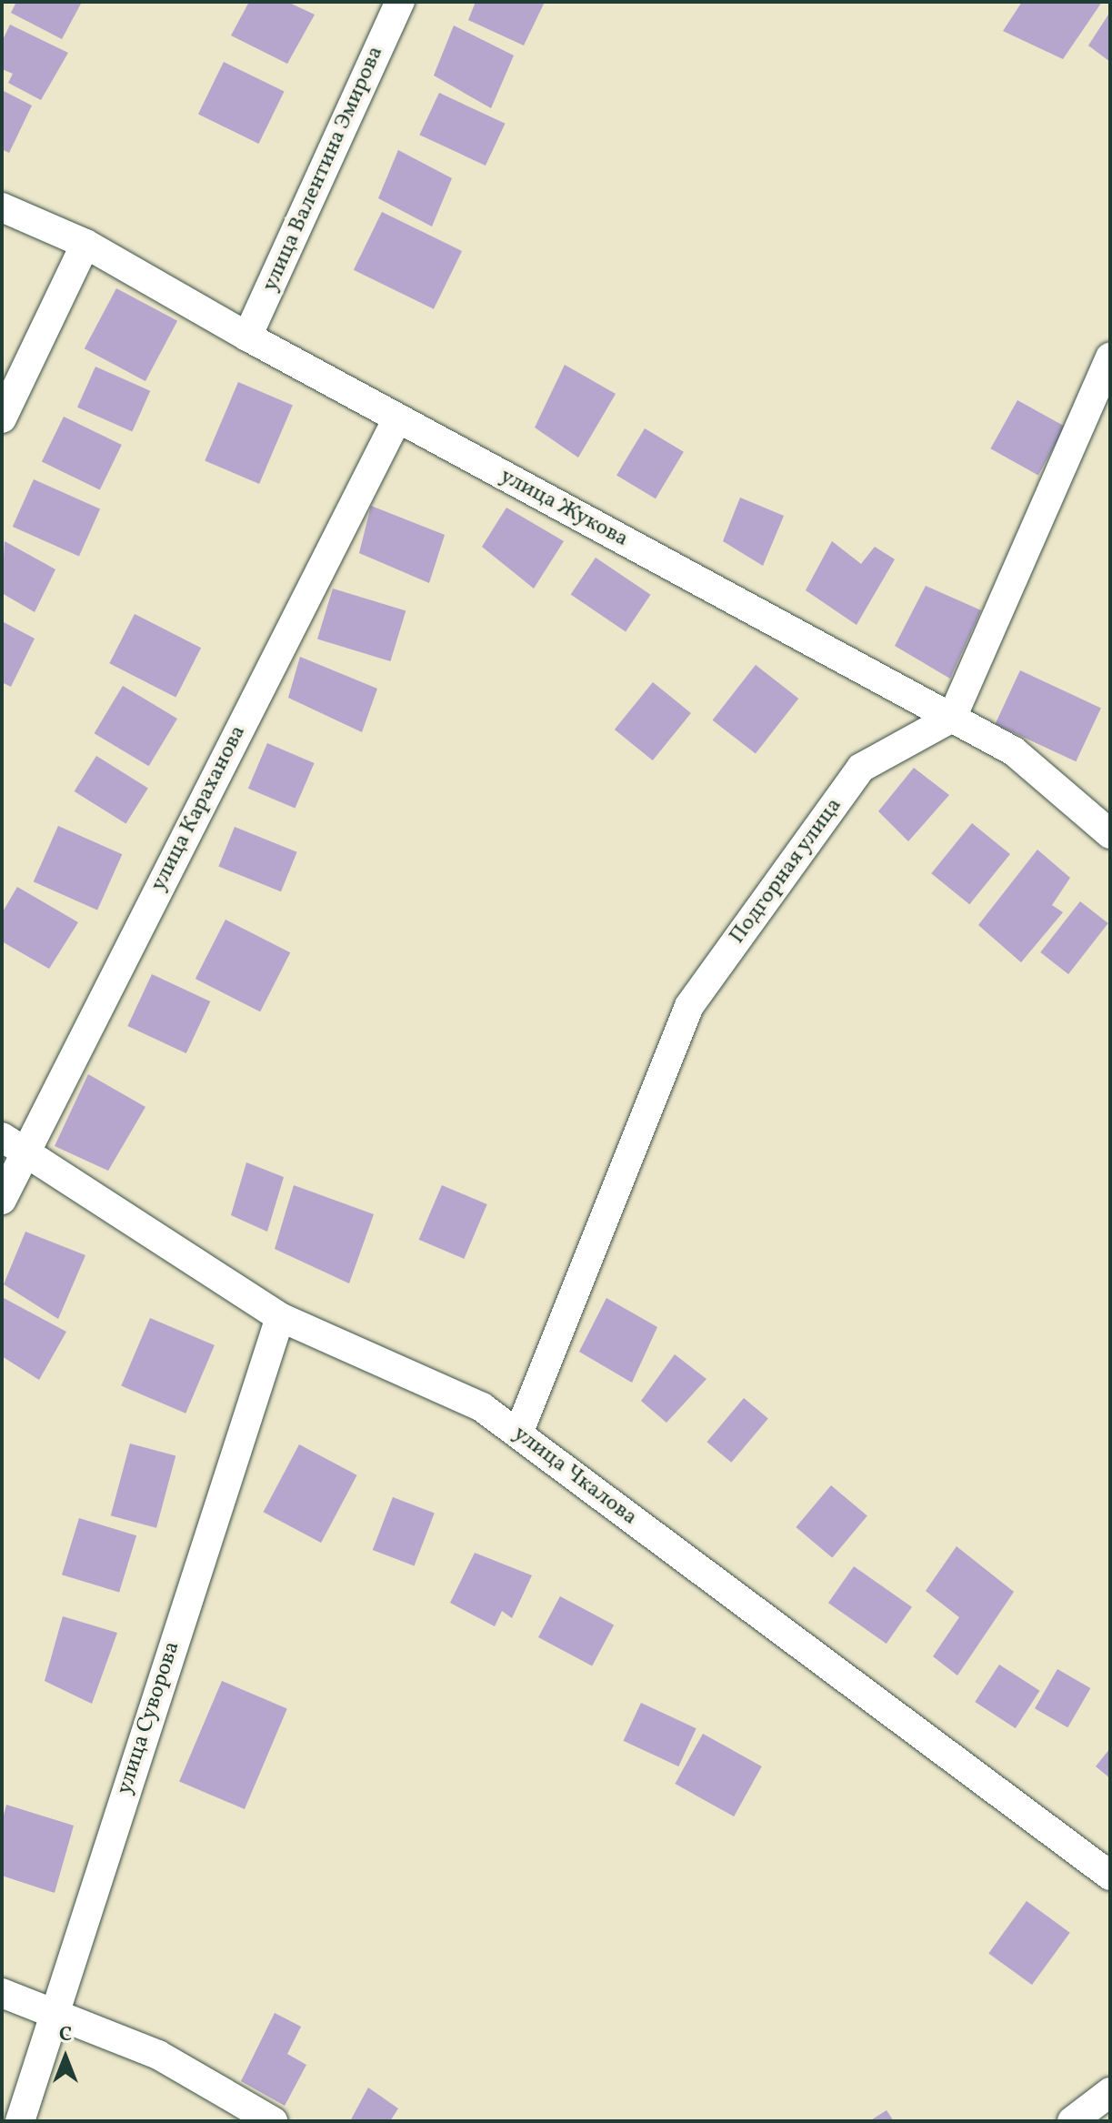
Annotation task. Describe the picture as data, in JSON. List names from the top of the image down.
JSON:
{
  "streets": {
    "street": [
      "улица Валентина Эмирова",
      "улица Жукова",
      "улица Караханова",
      "Подгорная улица",
      "улица Чкалова",
      "улица Суворова"
    ]
  },
  "crossings": [
    ["улица Валентина Эмирова", "улица Жукова"],
    ["улица Жукова", "улица Караханова"],
    ["улица Жукова", "Подгорная улица"],
    ["улица Караханова", "улица Чкалова"],
    ["Подгорная улица", "улица Чкалова"],
    ["улица Чкалова", "улица Суворова"]
  ],
  "north": "top"
}
